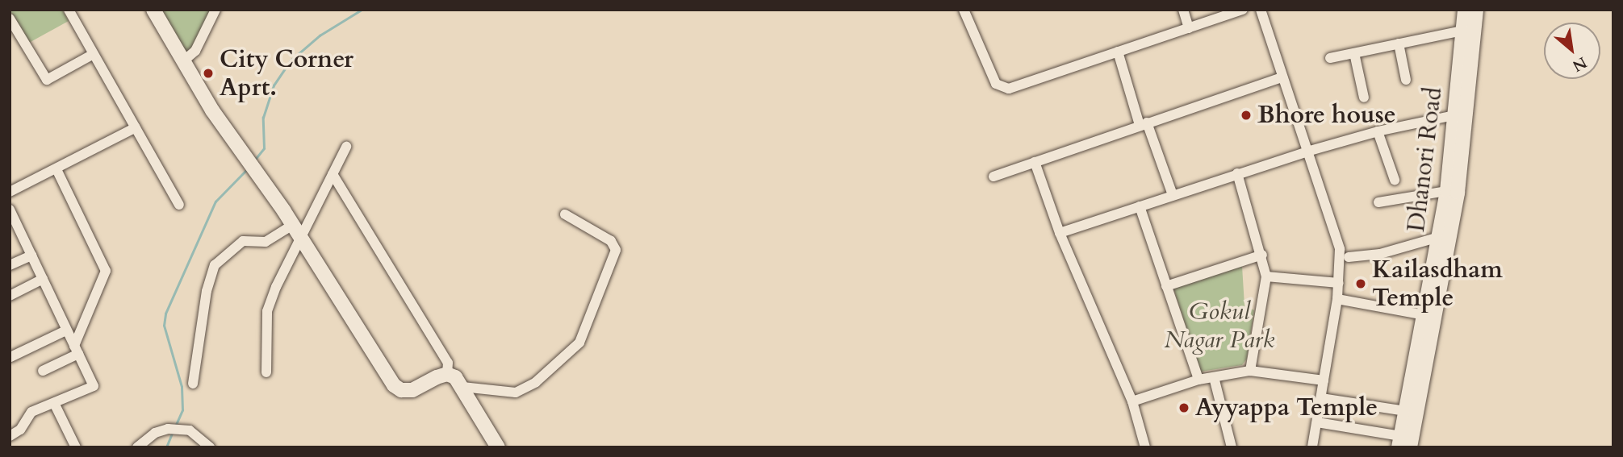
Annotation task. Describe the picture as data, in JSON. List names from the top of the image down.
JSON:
{
  "streets": {
    "main road": ["Dhanori Road"]
  },
  "parks": ["Gokul Nagar Park"],
  "places": [
    "City Corner Aprt.",
    "Bhore house",
    "Kailasdham Temple",
    "Ayyappa Temple"
  ],
  "north": "bottom right"
}
